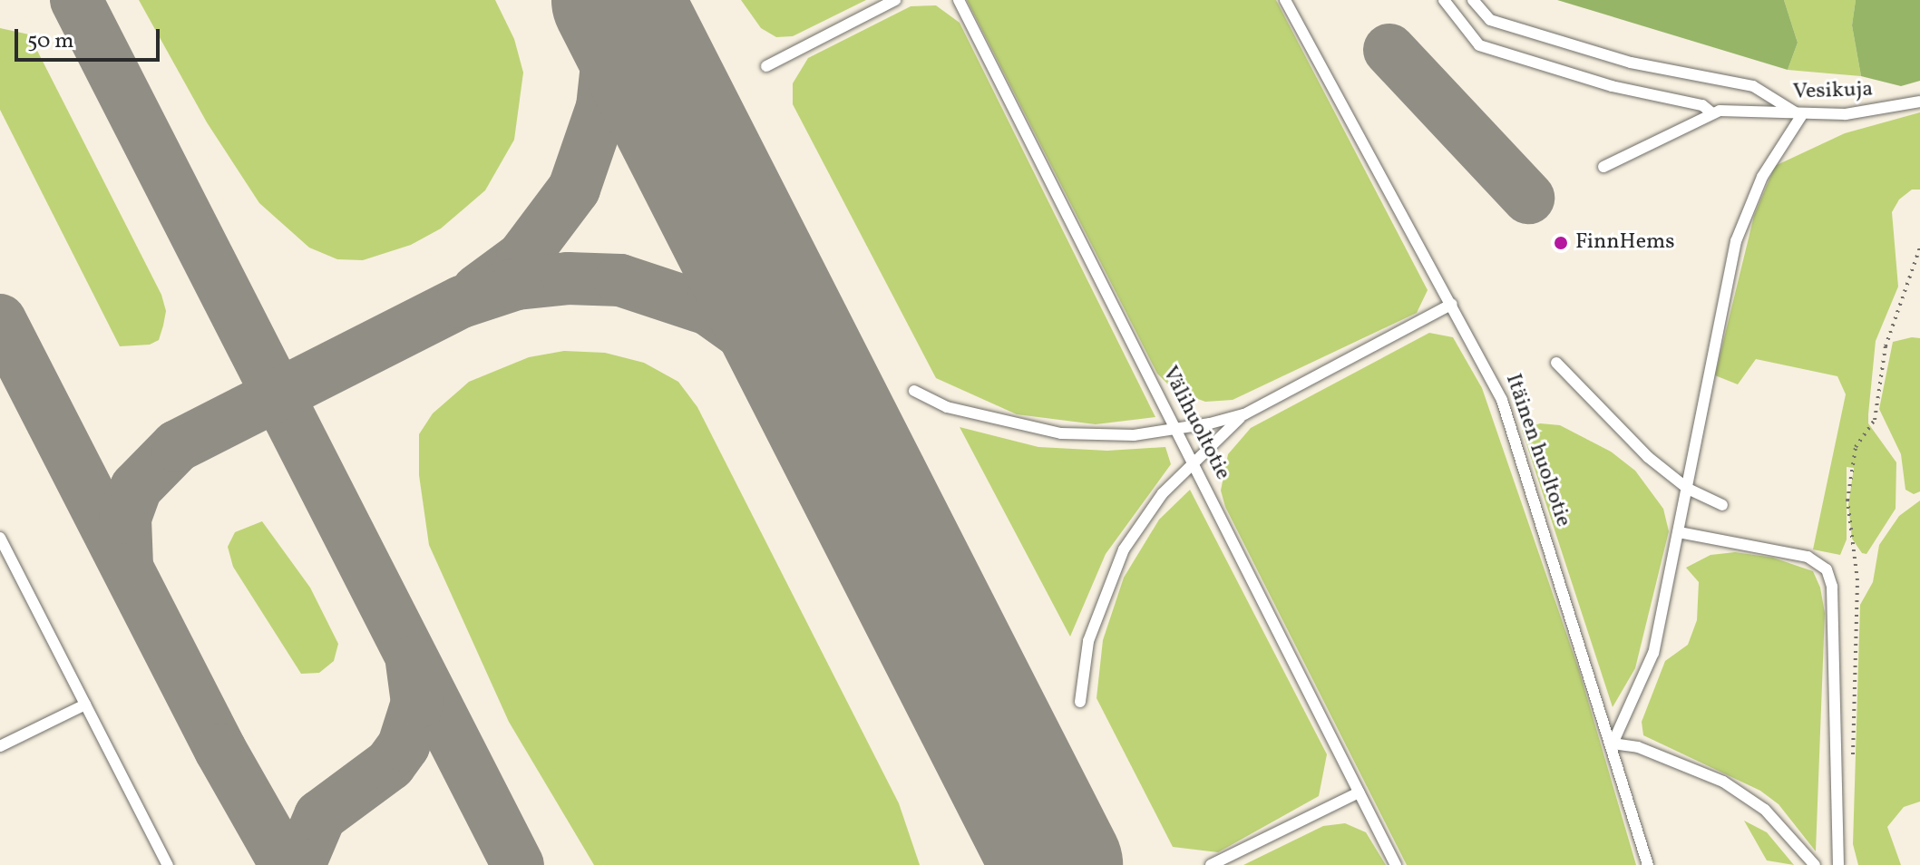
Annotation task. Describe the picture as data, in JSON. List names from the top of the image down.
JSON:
{
  "streets": {
    "lane": ["Vesikuja", "Välihuoltotie", "Itäinen huoltotie"]
  },
  "places": ["FinnHems"],
  "scale_bar": "50 m"
}
